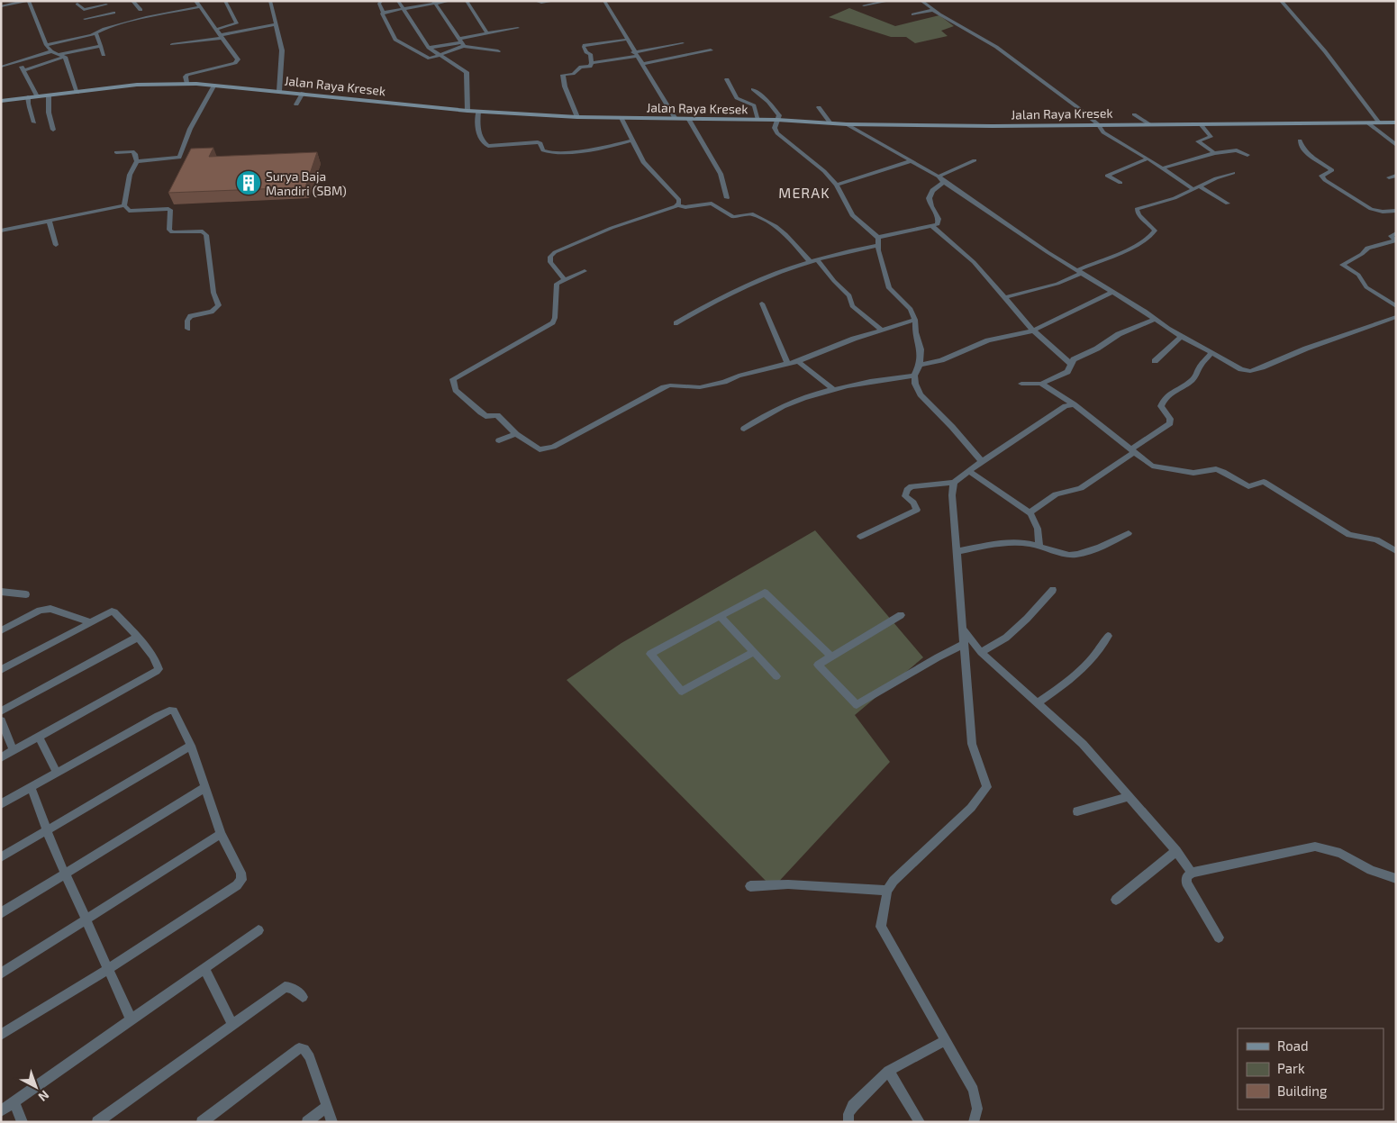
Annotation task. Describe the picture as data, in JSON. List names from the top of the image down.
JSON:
{
  "streets": {
    "main road": ["Jalan Raya Kresek"]
  },
  "districts": ["MERAK"],
  "places": {
    "building": ["Surya Baja Mandiri (SBM)"]
  },
  "legend": ["Road", "Park", "Building"],
  "north": "bottom right"
}
